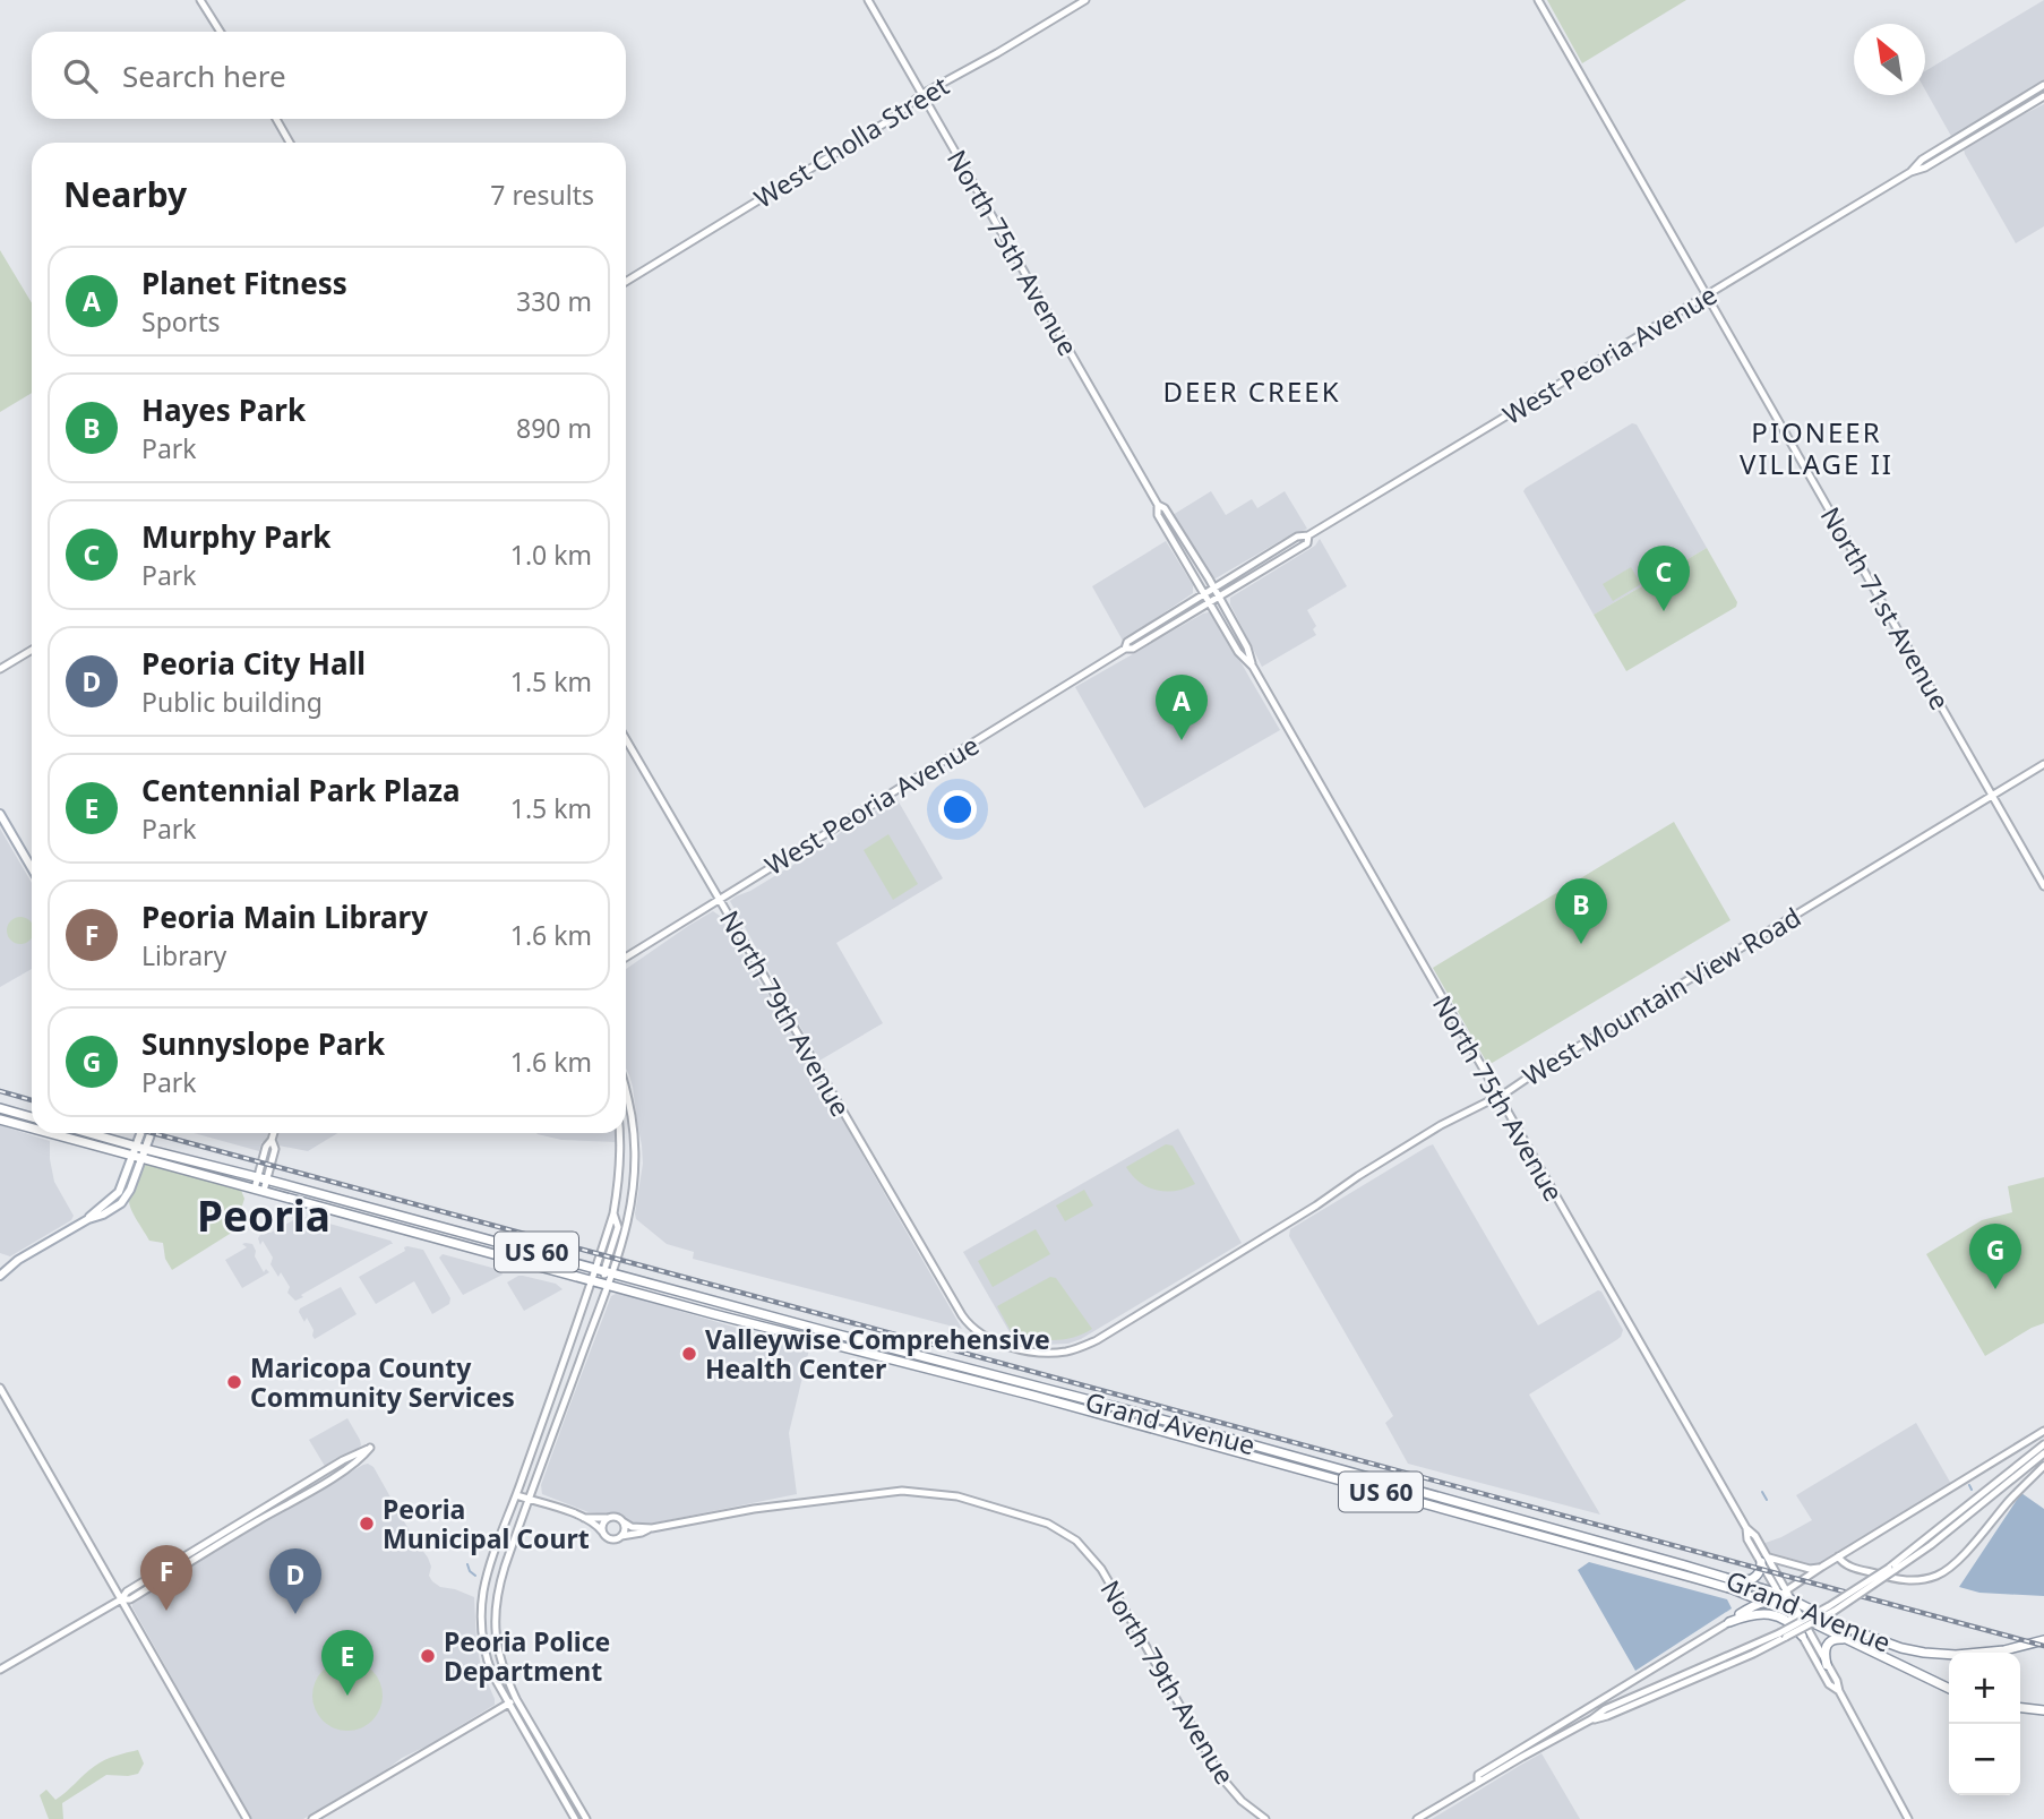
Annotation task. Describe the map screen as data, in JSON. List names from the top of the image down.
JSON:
{
  "streets": {
    "highway": ["US 60", "Grand Avenue"],
    "main road": [
      "West Cholla Street",
      "North 75th Avenue",
      "West Peoria Avenue",
      "North 71st Avenue",
      "West Mountain View Road",
      "North 79th Avenue"
    ]
  },
  "crossings": [
    ["West Cholla Street", "North 75th Avenue"],
    ["North 75th Avenue", "West Peoria Avenue"],
    ["North 75th Avenue", "West Mountain View Road"],
    ["North 75th Avenue", "Grand Avenue"],
    ["West Peoria Avenue", "North 71st Avenue"],
    ["West Peoria Avenue", "North 79th Avenue"],
    ["North 71st Avenue", "West Mountain View Road"],
    ["West Mountain View Road", "North 79th Avenue"]
  ],
  "districts": ["DEER CREEK", "PIONEER VILLAGE II", "Peoria"],
  "places": [
    "Valleywise Comprehensive Health Center",
    "Maricopa County Community Services",
    "Peoria Municipal Court",
    "Peoria Police Department"
  ],
  "north": "top left",
  "page": {
    "search": "Search here",
    "heading": ["Nearby", "7 results"],
    "list": [
      {
        "mark": "A",
        "name": "Planet Fitness",
        "note": "Sports",
        "value": "330 m"
      },
      {
        "mark": "B",
        "name": "Hayes Park",
        "note": "Park",
        "value": "890 m"
      },
      {
        "mark": "C",
        "name": "Murphy Park",
        "note": "Park",
        "value": "1.0 km"
      },
      {
        "mark": "D",
        "name": "Peoria City Hall",
        "note": "Public building",
        "value": "1.5 km"
      },
      {
        "mark": "E",
        "name": "Centennial Park Plaza",
        "note": "Park",
        "value": "1.5 km"
      },
      {
        "mark": "F",
        "name": "Peoria Main Library",
        "note": "Library",
        "value": "1.6 km"
      },
      {
        "mark": "G",
        "name": "Sunnyslope Park",
        "note": "Park",
        "value": "1.6 km"
      }
    ],
    "pins": [
      "C",
      "A",
      "B",
      "G",
      "F",
      "D",
      "E"
    ],
    "map_buttons": ["+", "−"]
  }
}
